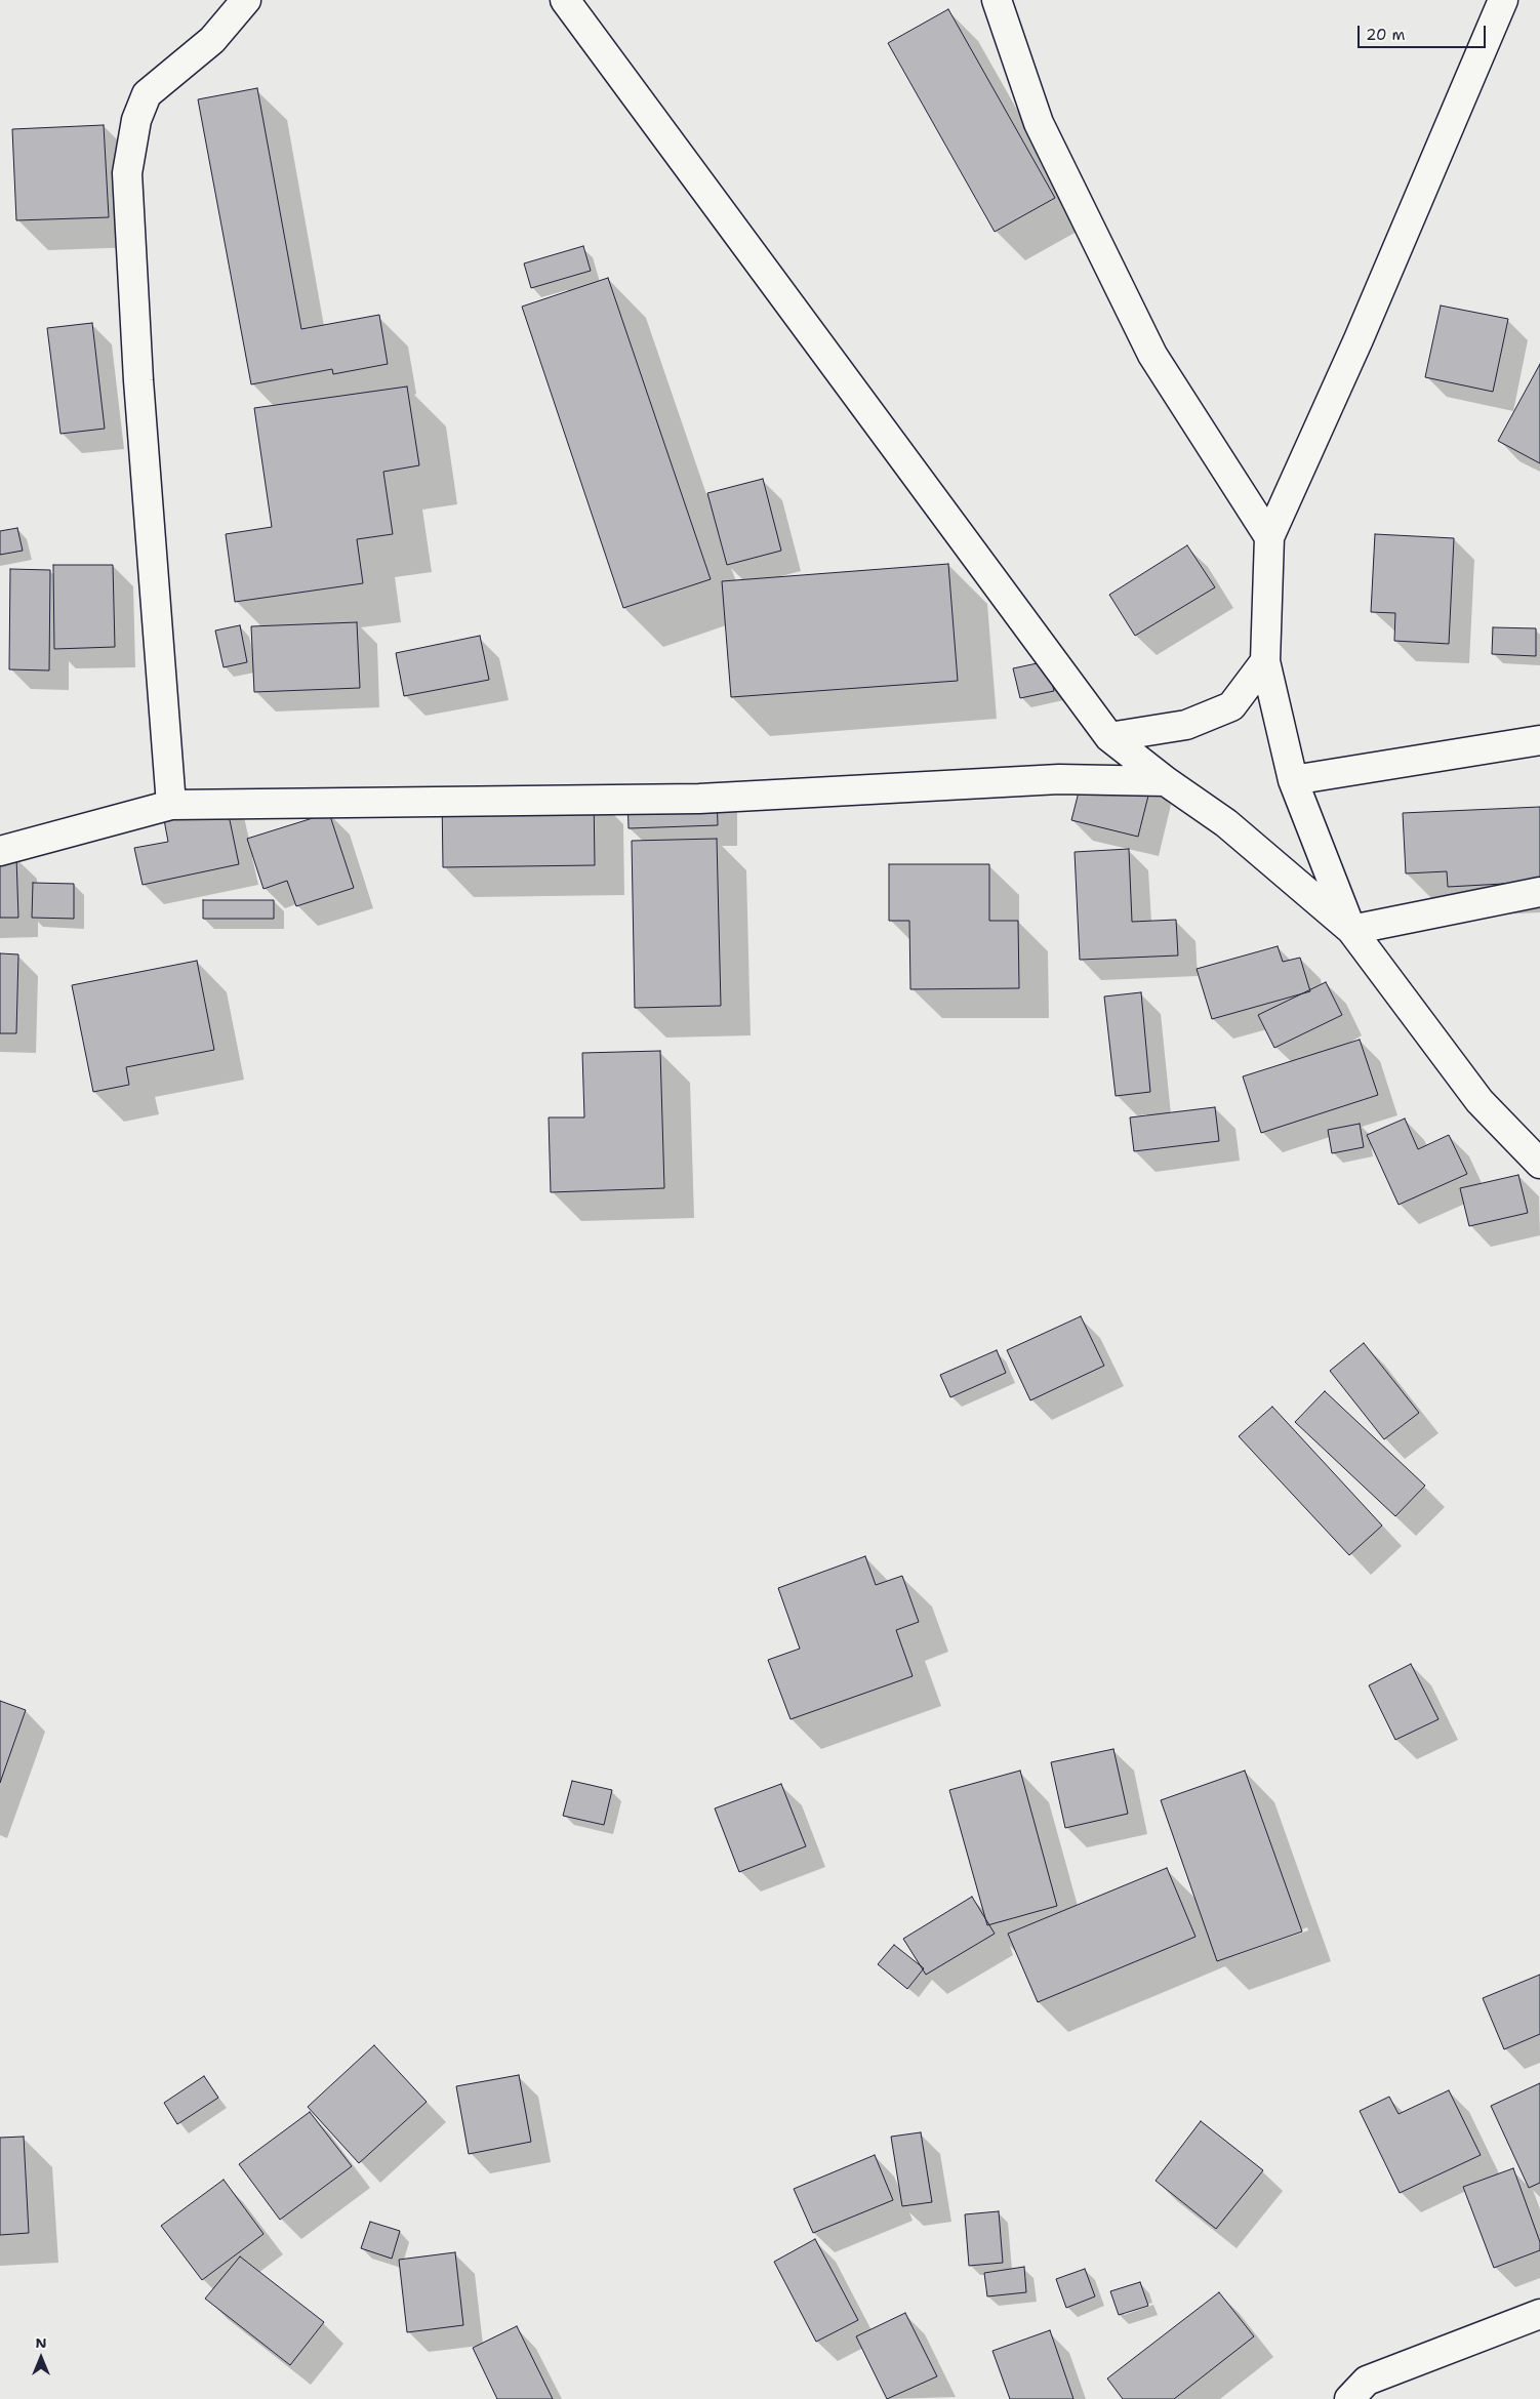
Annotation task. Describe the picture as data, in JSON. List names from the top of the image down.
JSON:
{
  "scale_bar": "20 m",
  "north": "top"
}
